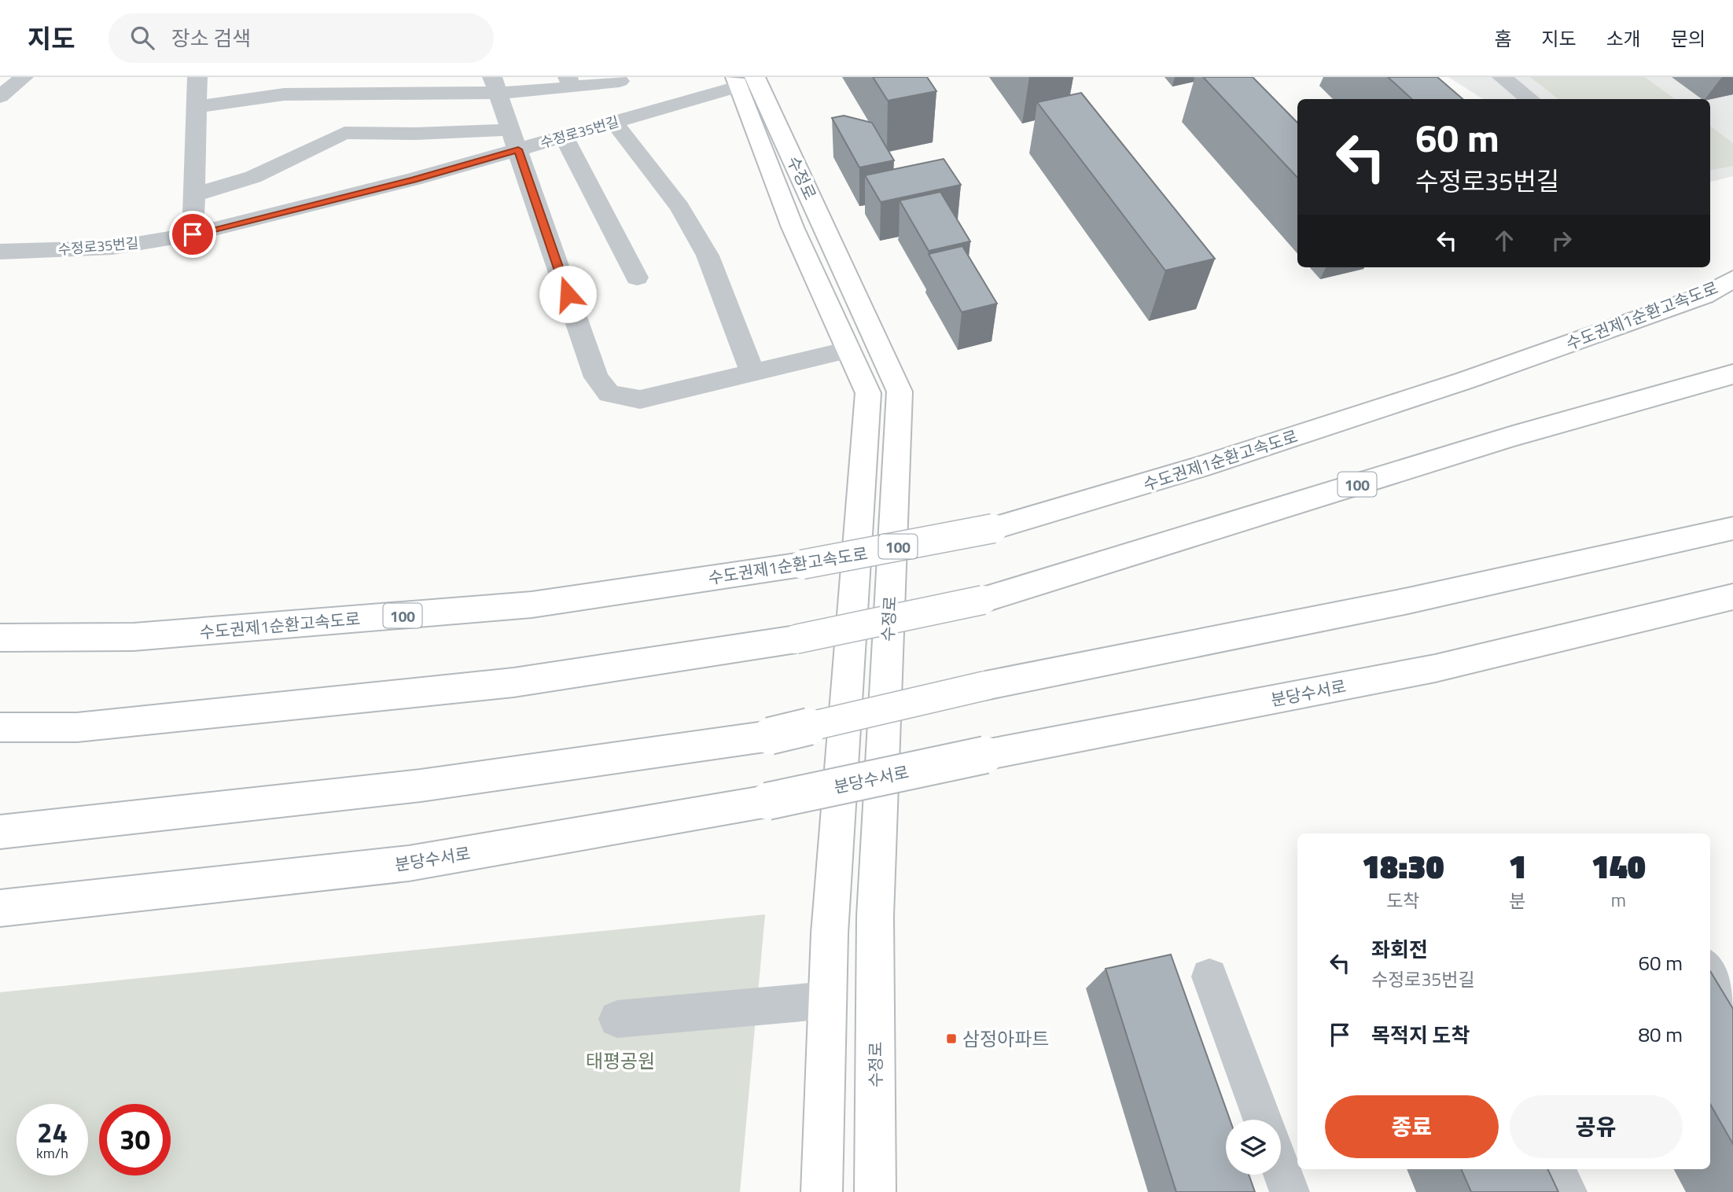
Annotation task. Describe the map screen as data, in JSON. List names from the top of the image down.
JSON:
{
  "streets": {
    "main road": [
      "수정로",
      "수도권제1순환고속도로",
      "100",
      "분당수서로"
    ],
    "street": ["수정로35번길"]
  },
  "crossings": [
    ["수정로35번길", "수정로"]
  ],
  "parks": ["태평공원"],
  "places": {
    "transit": ["삼정아파트"]
  },
  "page": {
    "header": "지도",
    "search": "장소 검색",
    "nav": [
      "홈",
      "지도",
      "소개",
      "문의"
    ],
    "turn": ["60 m", "수정로35번길"],
    "eta": [
      "18:30",
      "도착",
      "1",
      "분",
      "140",
      "m"
    ],
    "list": [
      {
        "name": "좌회전",
        "note": "수정로35번길",
        "value": "60 m"
      },
      {
        "name": "목적지 도착",
        "value": "80 m"
      }
    ],
    "buttons": ["종료", "공유"],
    "speed": "24 km/h",
    "limit": "30"
  }
}
